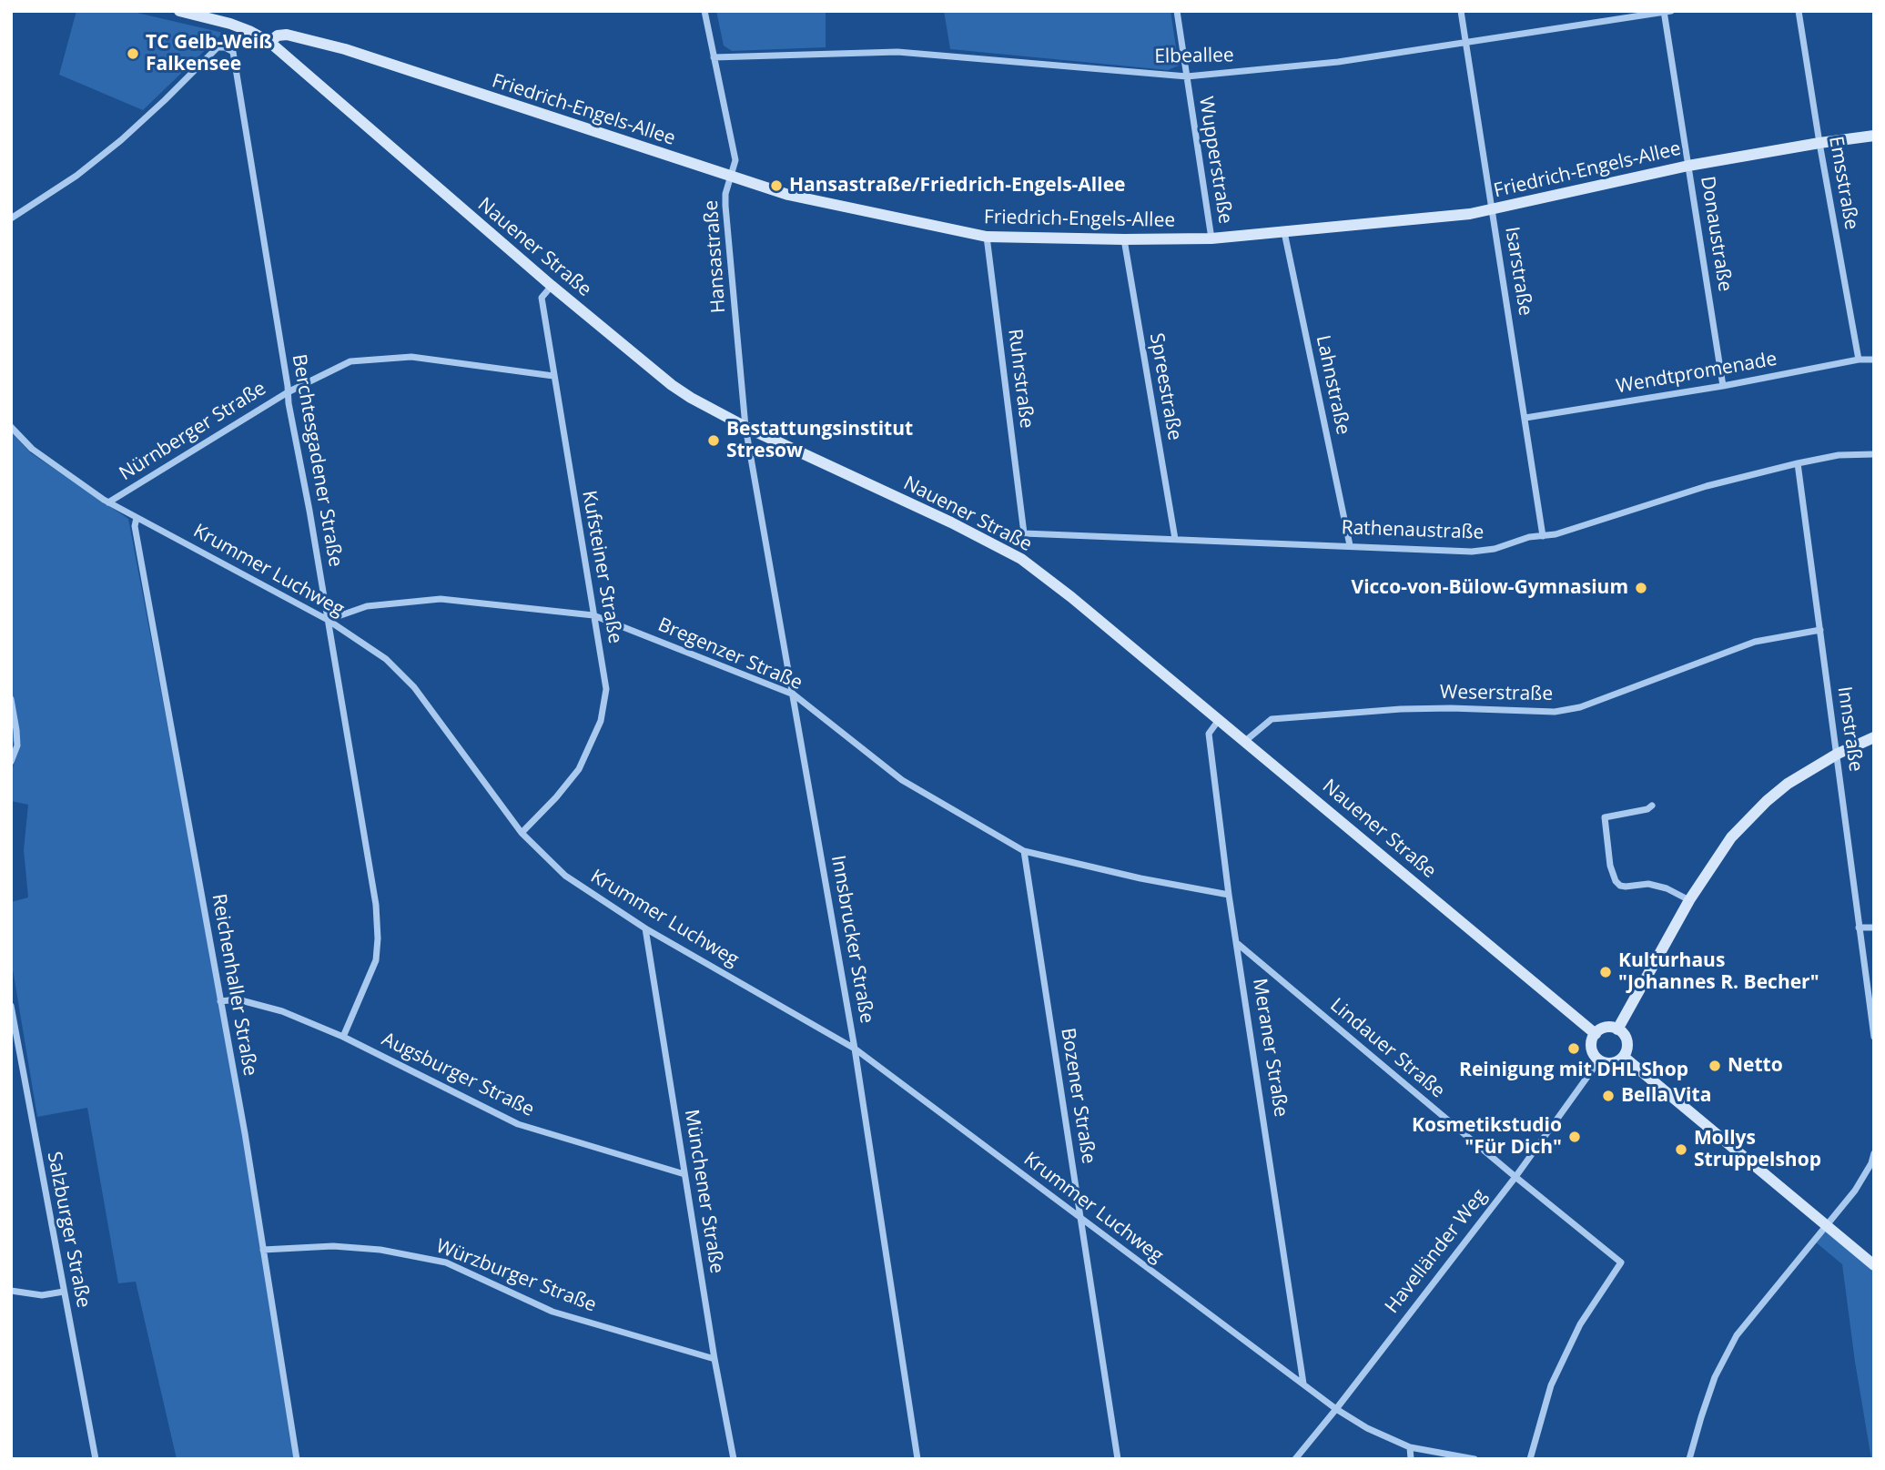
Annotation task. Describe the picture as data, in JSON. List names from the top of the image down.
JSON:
{
  "streets": {
    "main road": ["Friedrich-Engels-Allee", "Nauener Straße"],
    "street": [
      "Elbeallee",
      "Wupperstraße",
      "Emsstraße",
      "Donaustraße",
      "Hansastraße",
      "Isarstraße",
      "Wendtpromenade",
      "Ruhrstraße",
      "Lahnstraße",
      "Spreestraße",
      "Nürnberger Straße",
      "Berchtesgadener Straße",
      "Rathenaustraße",
      "Kufsteiner Straße",
      "Krummer Luchweg",
      "Bregenzer Straße",
      "Weserstraße",
      "Innstraße",
      "Innsbrucker Straße",
      "Reichenhaller Straße",
      "Meraner Straße",
      "Lindauer Straße",
      "Augsburger Straße",
      "Bozener Straße",
      "Münchener Straße",
      "Salzburger Straße",
      "Havelländer Weg",
      "Würzburger Straße"
    ]
  },
  "crossings": [
    ["Elbeallee", "Wupperstraße"],
    ["Elbeallee", "Donaustraße"],
    ["Elbeallee", "Hansastraße"],
    ["Elbeallee", "Isarstraße"],
    ["Friedrich-Engels-Allee", "Wupperstraße"],
    ["Friedrich-Engels-Allee", "Emsstraße"],
    ["Friedrich-Engels-Allee", "Donaustraße"],
    ["Friedrich-Engels-Allee", "Nauener Straße"],
    ["Friedrich-Engels-Allee", "Hansastraße"],
    ["Friedrich-Engels-Allee", "Isarstraße"],
    ["Friedrich-Engels-Allee", "Ruhrstraße"],
    ["Friedrich-Engels-Allee", "Lahnstraße"],
    ["Friedrich-Engels-Allee", "Spreestraße"],
    ["Emsstraße", "Wendtpromenade"],
    ["Donaustraße", "Wendtpromenade"],
    ["Nauener Straße", "Hansastraße"],
    ["Nauener Straße", "Kufsteiner Straße"],
    ["Nauener Straße", "Weserstraße"],
    ["Nauener Straße", "Innsbrucker Straße"],
    ["Nauener Straße", "Meraner Straße"],
    ["Nauener Straße", "Havelländer Weg"],
    ["Hansastraße", "Innsbrucker Straße"],
    ["Isarstraße", "Wendtpromenade"],
    ["Isarstraße", "Rathenaustraße"],
    ["Ruhrstraße", "Rathenaustraße"],
    ["Lahnstraße", "Rathenaustraße"],
    ["Spreestraße", "Rathenaustraße"],
    ["Nürnberger Straße", "Berchtesgadener Straße"],
    ["Nürnberger Straße", "Kufsteiner Straße"],
    ["Nürnberger Straße", "Krummer Luchweg"],
    ["Berchtesgadener Straße", "Krummer Luchweg"],
    ["Berchtesgadener Straße", "Bregenzer Straße"],
    ["Berchtesgadener Straße", "Augsburger Straße"],
    ["Rathenaustraße", "Innstraße"],
    ["Kufsteiner Straße", "Krummer Luchweg"],
    ["Kufsteiner Straße", "Bregenzer Straße"],
    ["Krummer Luchweg", "Bregenzer Straße"],
    ["Krummer Luchweg", "Innsbrucker Straße"],
    ["Krummer Luchweg", "Reichenhaller Straße"],
    ["Krummer Luchweg", "Meraner Straße"],
    ["Krummer Luchweg", "Bozener Straße"],
    ["Krummer Luchweg", "Münchener Straße"],
    ["Krummer Luchweg", "Havelländer Weg"],
    ["Bregenzer Straße", "Innsbrucker Straße"],
    ["Bregenzer Straße", "Meraner Straße"],
    ["Bregenzer Straße", "Bozener Straße"],
    ["Weserstraße", "Innstraße"],
    ["Reichenhaller Straße", "Augsburger Straße"],
    ["Reichenhaller Straße", "Würzburger Straße"],
    ["Meraner Straße", "Lindauer Straße"],
    ["Lindauer Straße", "Havelländer Weg"],
    ["Augsburger Straße", "Münchener Straße"],
    ["Münchener Straße", "Würzburger Straße"]
  ],
  "places": [
    "TC Gelb-Weiß Falkensee",
    "Hansastraße/Friedrich-Engels-Allee",
    "Bestattungsinstitut Stresow",
    "Vicco-von-Bülow-Gymnasium",
    "Kulturhaus \"Johannes R. Becher\"",
    "Reinigung mit DHL Shop",
    "Netto",
    "Bella Vita",
    "Kosmetikstudio \"Für Dich\"",
    "Mollys Struppelshop"
  ]
}
